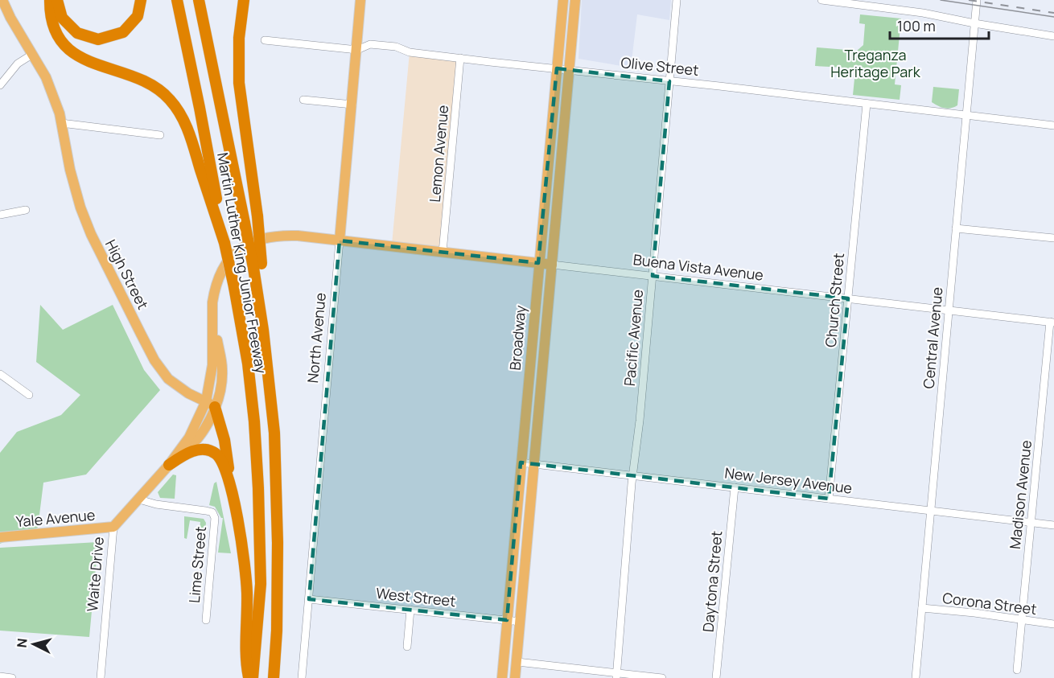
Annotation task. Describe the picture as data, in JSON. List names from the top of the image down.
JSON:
{
  "streets": {
    "highway": ["Martin Luther King Junior Freeway"],
    "main road": [
      "Buena Vista Avenue",
      "High Street",
      "North Avenue",
      "Broadway",
      "Yale Avenue",
      "Waite Drive"
    ],
    "street": [
      "Olive Street",
      "Lemon Avenue",
      "Church Street",
      "Pacific Avenue",
      "Central Avenue",
      "New Jersey Avenue",
      "Madison Avenue",
      "Lime Street",
      "Daytona Street",
      "West Street",
      "Corona Street"
    ]
  },
  "crossings": [
    ["Olive Street", "Lemon Avenue"],
    ["Olive Street", "Church Street"],
    ["Olive Street", "North Avenue"],
    ["Olive Street", "Broadway"],
    ["Olive Street", "Pacific Avenue"],
    ["Olive Street", "Central Avenue"],
    ["Lemon Avenue", "Buena Vista Avenue"],
    ["Buena Vista Avenue", "Church Street"],
    ["Buena Vista Avenue", "North Avenue"],
    ["Buena Vista Avenue", "Broadway"],
    ["Buena Vista Avenue", "Pacific Avenue"],
    ["Buena Vista Avenue", "Central Avenue"],
    ["Buena Vista Avenue", "Madison Avenue"],
    ["Buena Vista Avenue", "Waite Drive"],
    ["High Street", "Waite Drive"],
    ["Church Street", "New Jersey Avenue"],
    ["North Avenue", "Waite Drive"],
    ["North Avenue", "West Street"],
    ["Broadway", "New Jersey Avenue"],
    ["Broadway", "West Street"],
    ["Pacific Avenue", "New Jersey Avenue"],
    ["Central Avenue", "New Jersey Avenue"],
    ["Central Avenue", "Corona Street"],
    ["New Jersey Avenue", "Madison Avenue"],
    ["New Jersey Avenue", "Daytona Street"],
    ["Madison Avenue", "Corona Street"],
    ["Yale Avenue", "Waite Drive"],
    ["Lime Street", "Waite Drive"]
  ],
  "parks": ["Treganza Heritage Park"],
  "scale_bar": "100 m",
  "north": "left"
}
